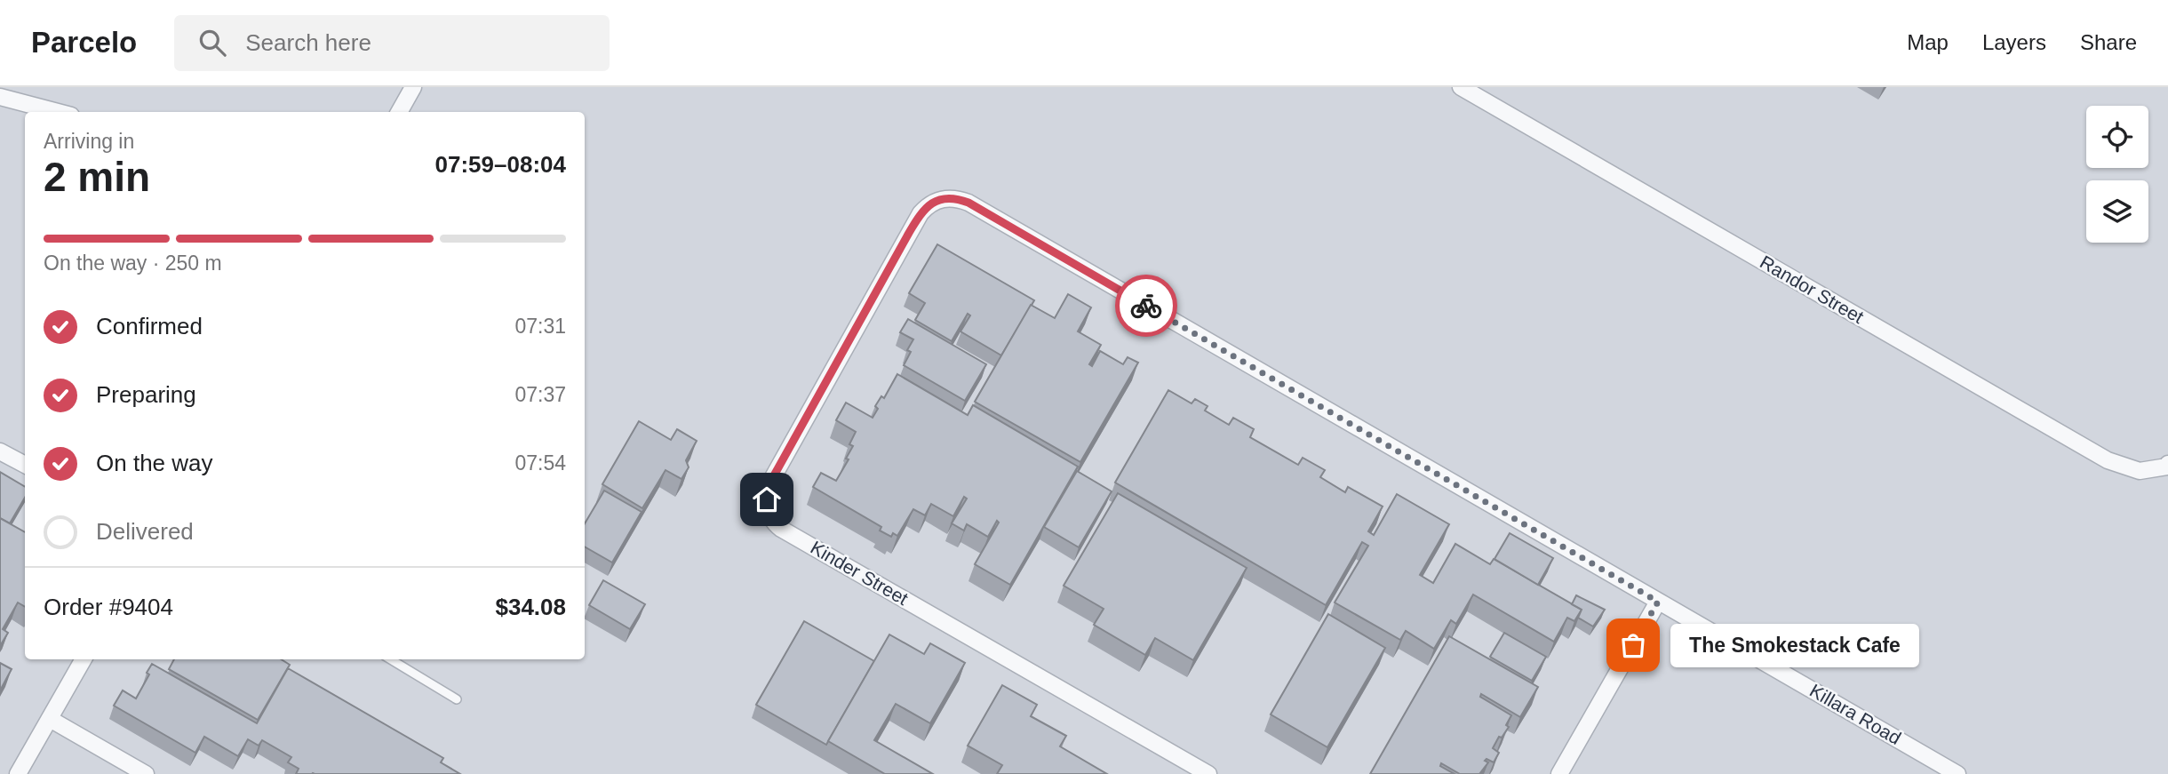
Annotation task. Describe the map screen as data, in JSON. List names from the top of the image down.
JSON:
{
  "streets": {
    "street": ["Randor Street", "Kinder Street", "Killara Road"]
  },
  "crossings": [
    ["Kinder Street", "Killara Road"]
  ],
  "places": ["The Smokestack Cafe"],
  "page": {
    "header": "Parcelo",
    "search": "Search here",
    "nav": ["Map", "Layers", "Share"],
    "heading": ["2 min", "Arriving in", "07:59–08:04"],
    "panel": ["Order #9404", "$34.08"],
    "bar": "On the way · 250 m",
    "list": [
      ["Confirmed", "07:31"],
      ["Preparing", "07:37"],
      ["On the way", "07:54"],
      "Delivered"
    ],
    "bubble": "The Smokestack Cafe"
  }
}
